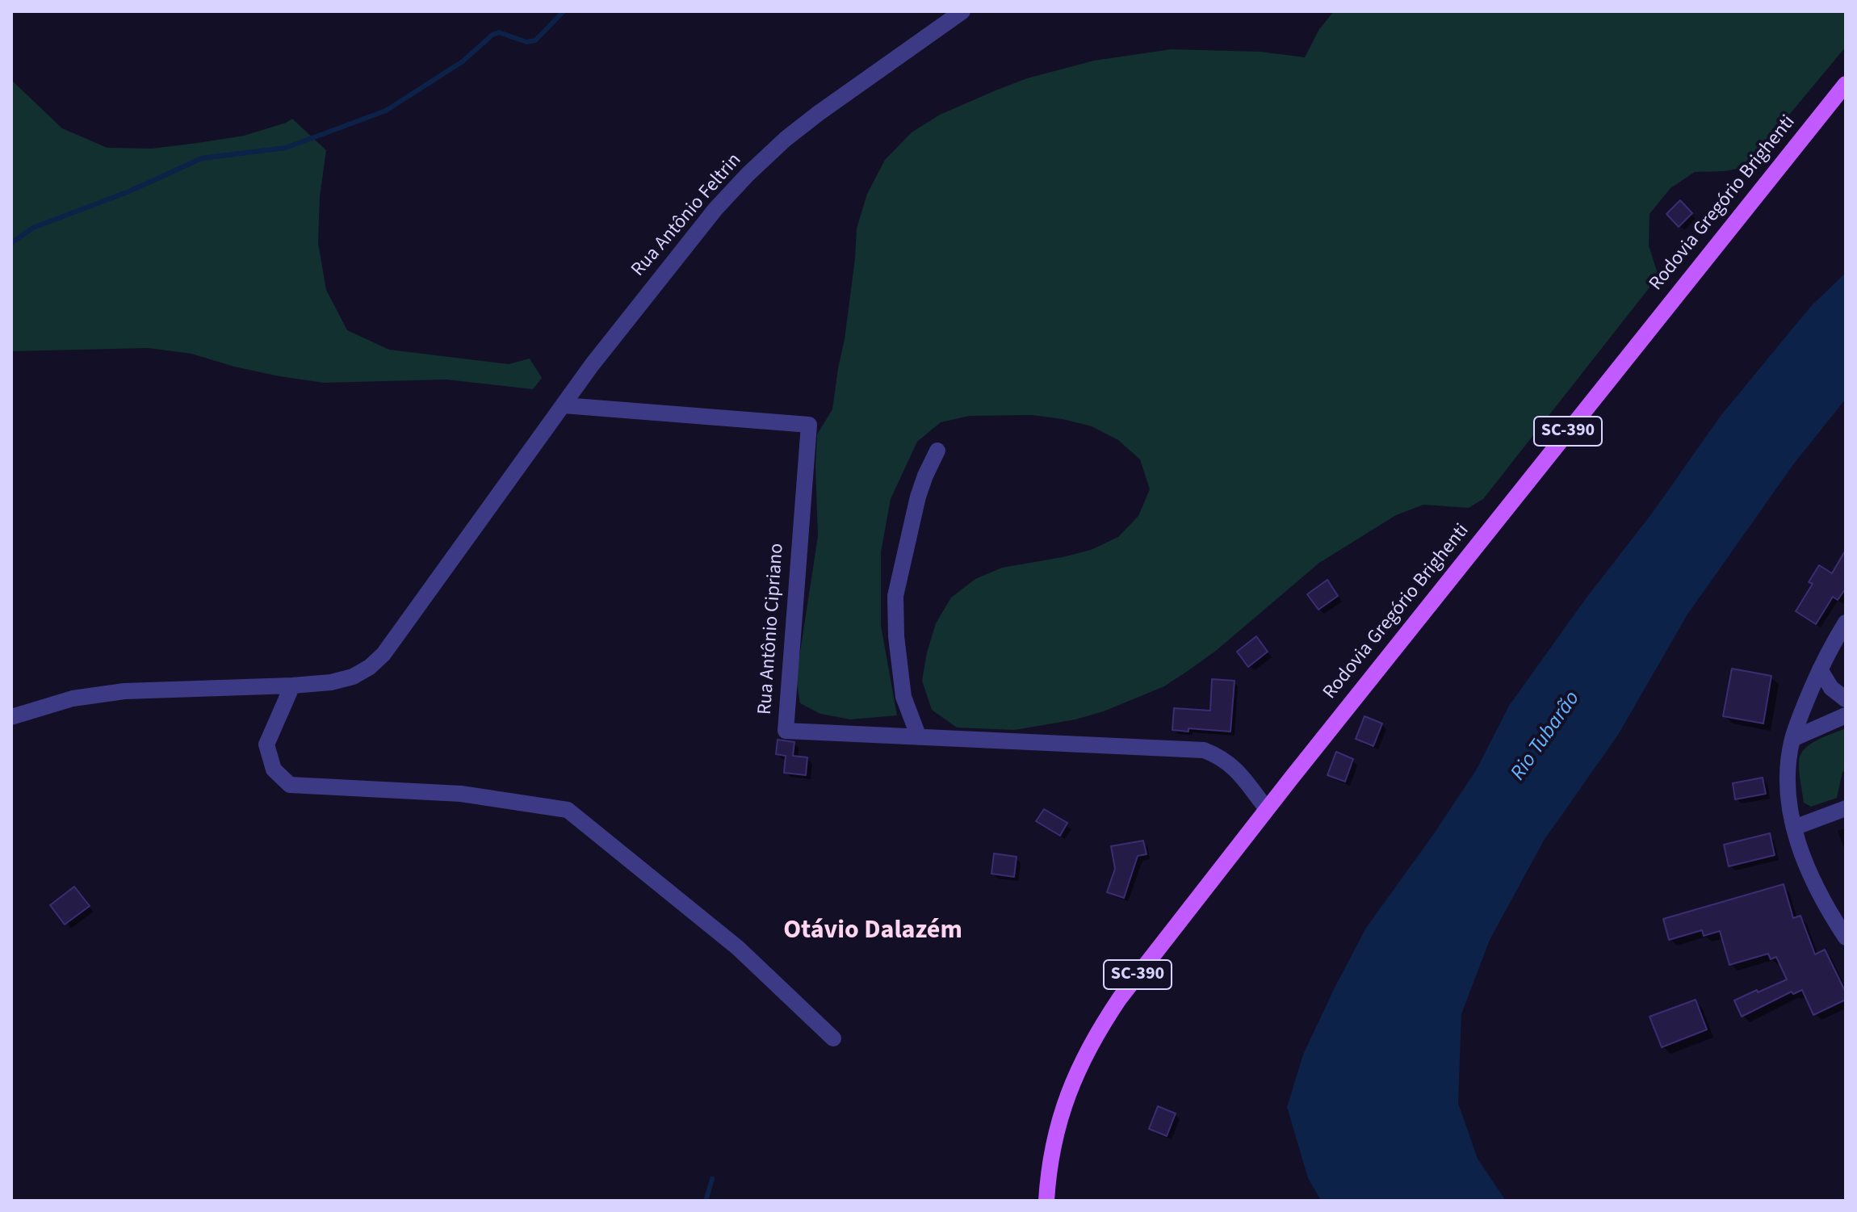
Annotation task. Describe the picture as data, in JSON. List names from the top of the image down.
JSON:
{
  "streets": {
    "main road": ["Rodovia Gregório Brighenti", "SC-390"],
    "street": ["Rua Antônio Feltrin", "Rua Antônio Cipriano"]
  },
  "crossings": [
    ["Rodovia Gregório Brighenti", "Rua Antônio Cipriano"],
    ["Rua Antônio Feltrin", "Rua Antônio Cipriano"]
  ],
  "districts": ["Otávio Dalazém"],
  "water": ["Rio Tubarão"]
}
